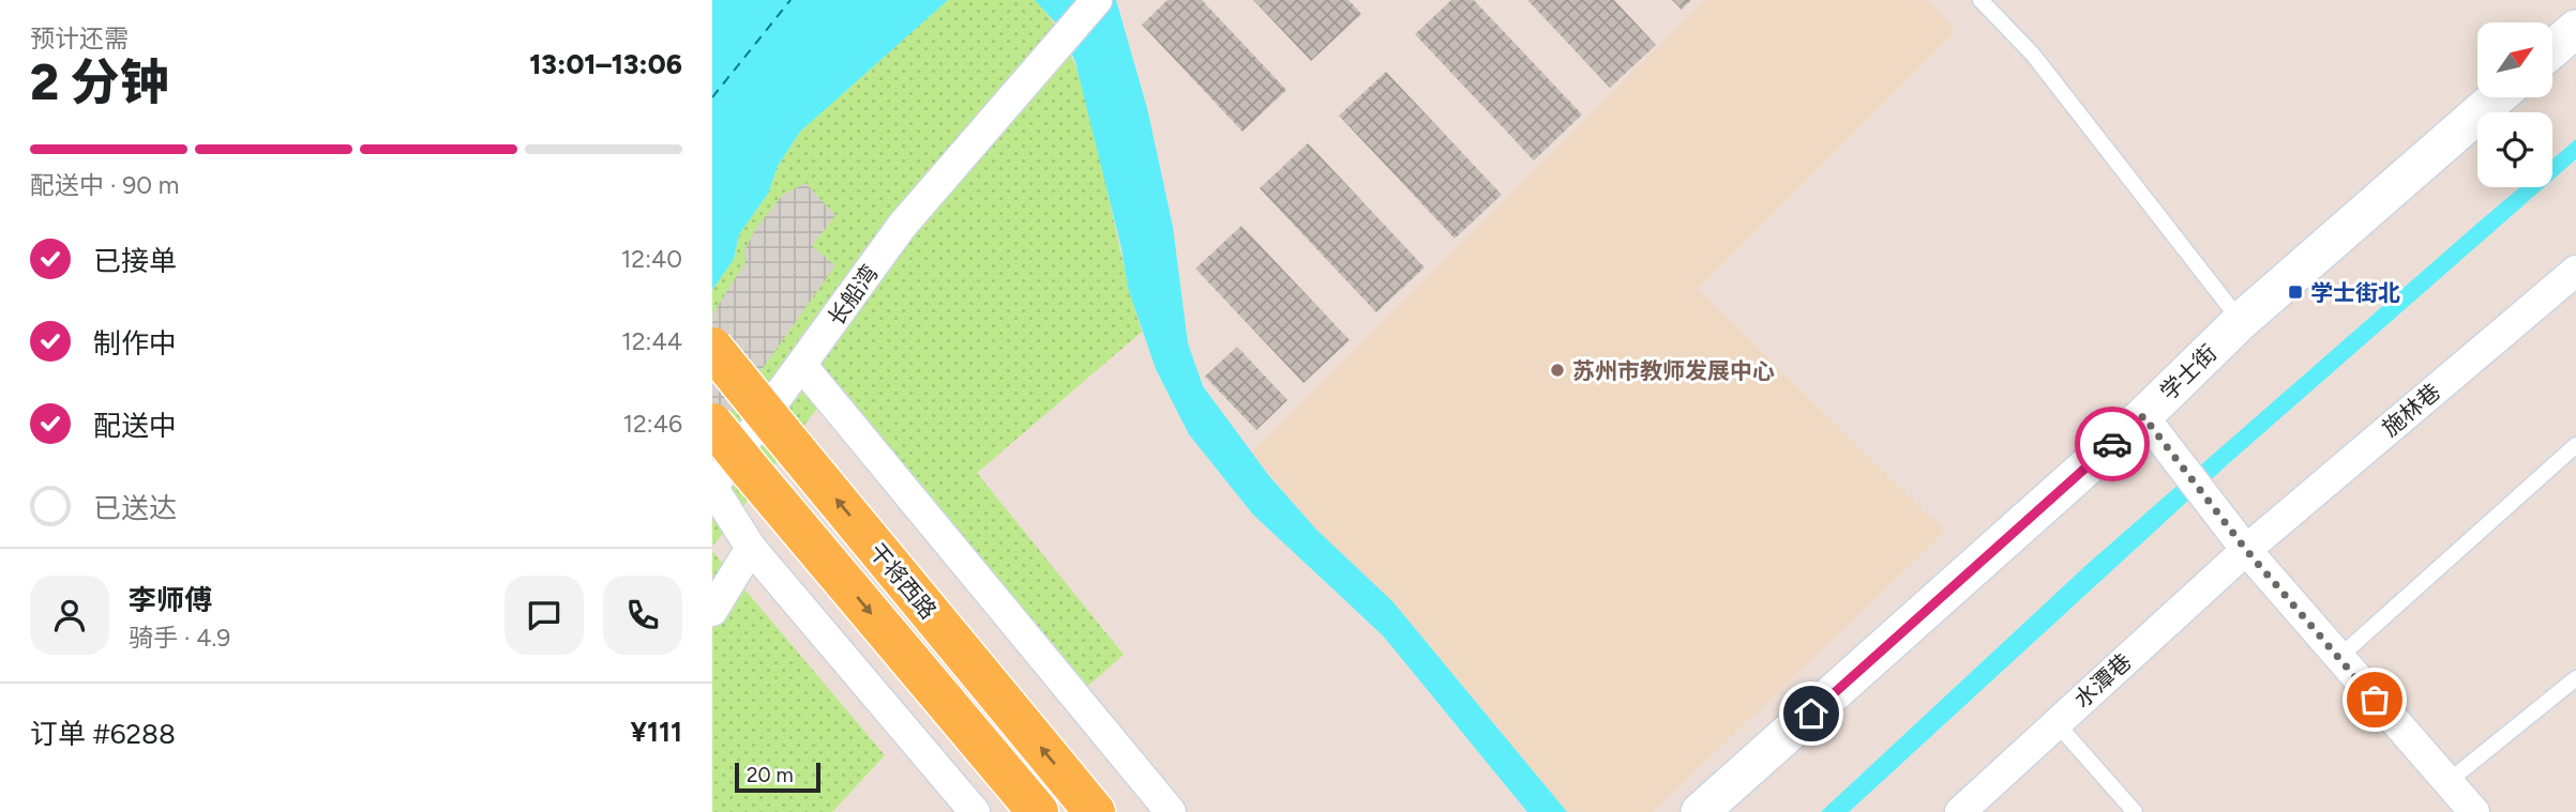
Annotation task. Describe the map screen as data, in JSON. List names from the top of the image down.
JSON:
{
  "streets": {
    "main road": ["干将西路"],
    "street": [
      "长船湾",
      "学士街",
      "施林巷",
      "水潭巷"
    ]
  },
  "crossings": [
    ["施林巷", "水潭巷"]
  ],
  "places": {
    "transit": ["学士街北"],
    "other": ["苏州市教师发展中心"]
  },
  "scale_bar": "20 m",
  "north": "top right",
  "page": {
    "heading": ["2 分钟", "预计还需", "13:01–13:06"],
    "panel": [
      "李师傅",
      "骑手 · 4.9",
      "订单 #6288",
      "¥111"
    ],
    "bar": "配送中 · 90 m",
    "list": [
      ["已接单", "12:40"],
      ["制作中", "12:44"],
      ["配送中", "12:46"],
      "已送达"
    ],
    "scale": "20 m"
  }
}
